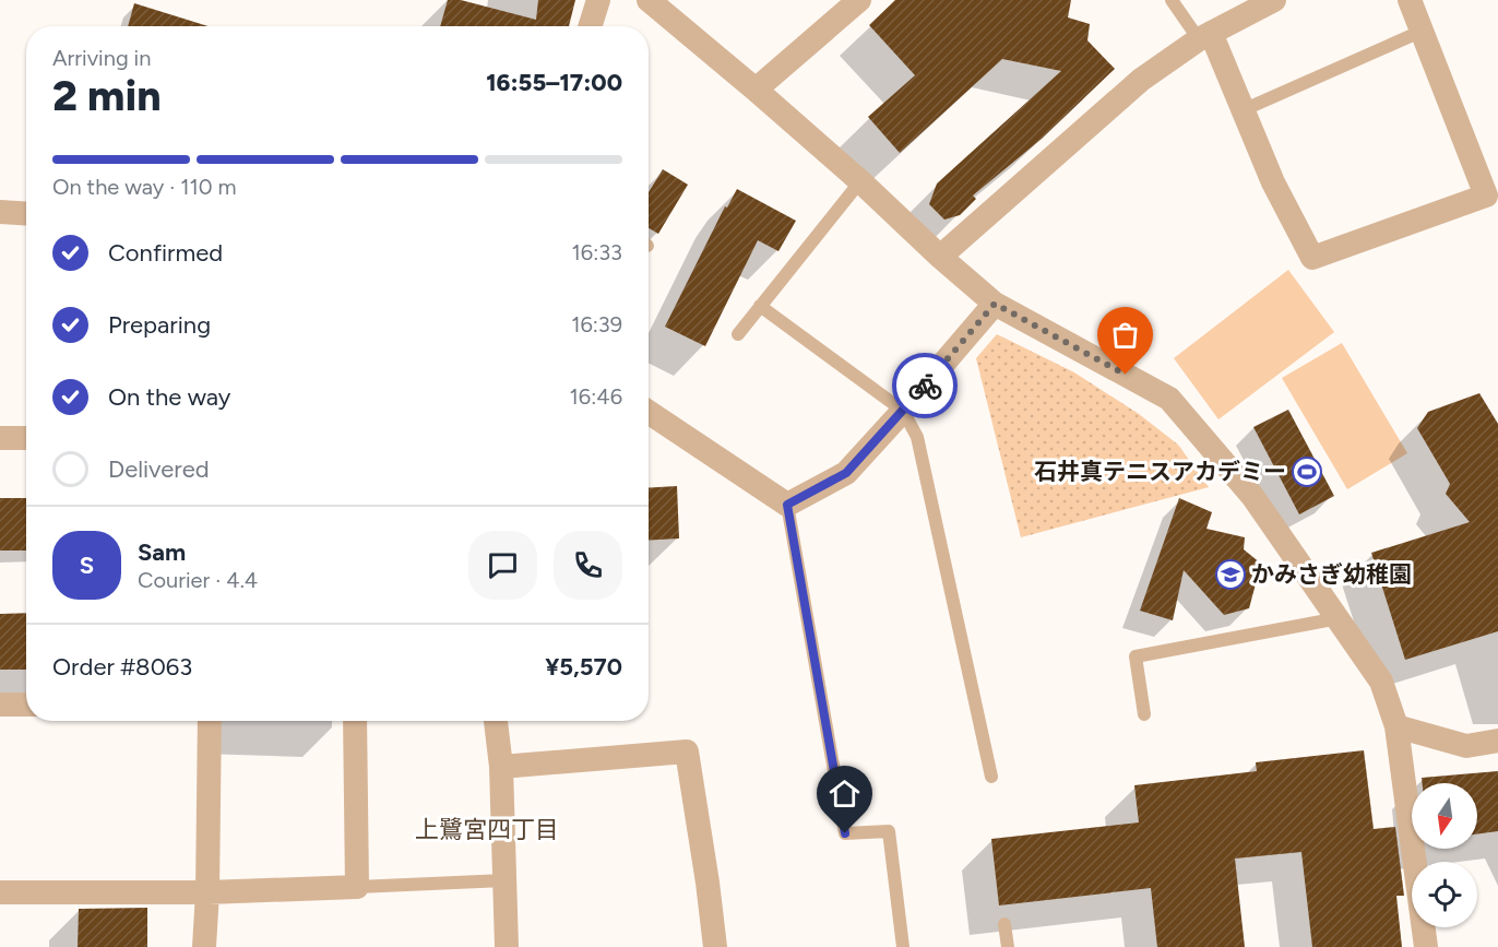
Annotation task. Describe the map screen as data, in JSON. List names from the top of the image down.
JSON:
{
  "districts": ["上鷺宮四丁目"],
  "places": {
    "sports": ["石井真テニスアカデミー"],
    "school or university": ["かみさぎ幼稚園"]
  },
  "north": "bottom",
  "page": {
    "heading": ["2 min", "Arriving in", "16:55–17:00"],
    "panel": [
      "Sam",
      "Courier · 4.4",
      "Order #8063",
      "¥5,570"
    ],
    "bar": "On the way · 110 m",
    "list": [
      ["Confirmed", "16:33"],
      ["Preparing", "16:39"],
      ["On the way", "16:46"],
      "Delivered"
    ],
    "round": "S"
  }
}
